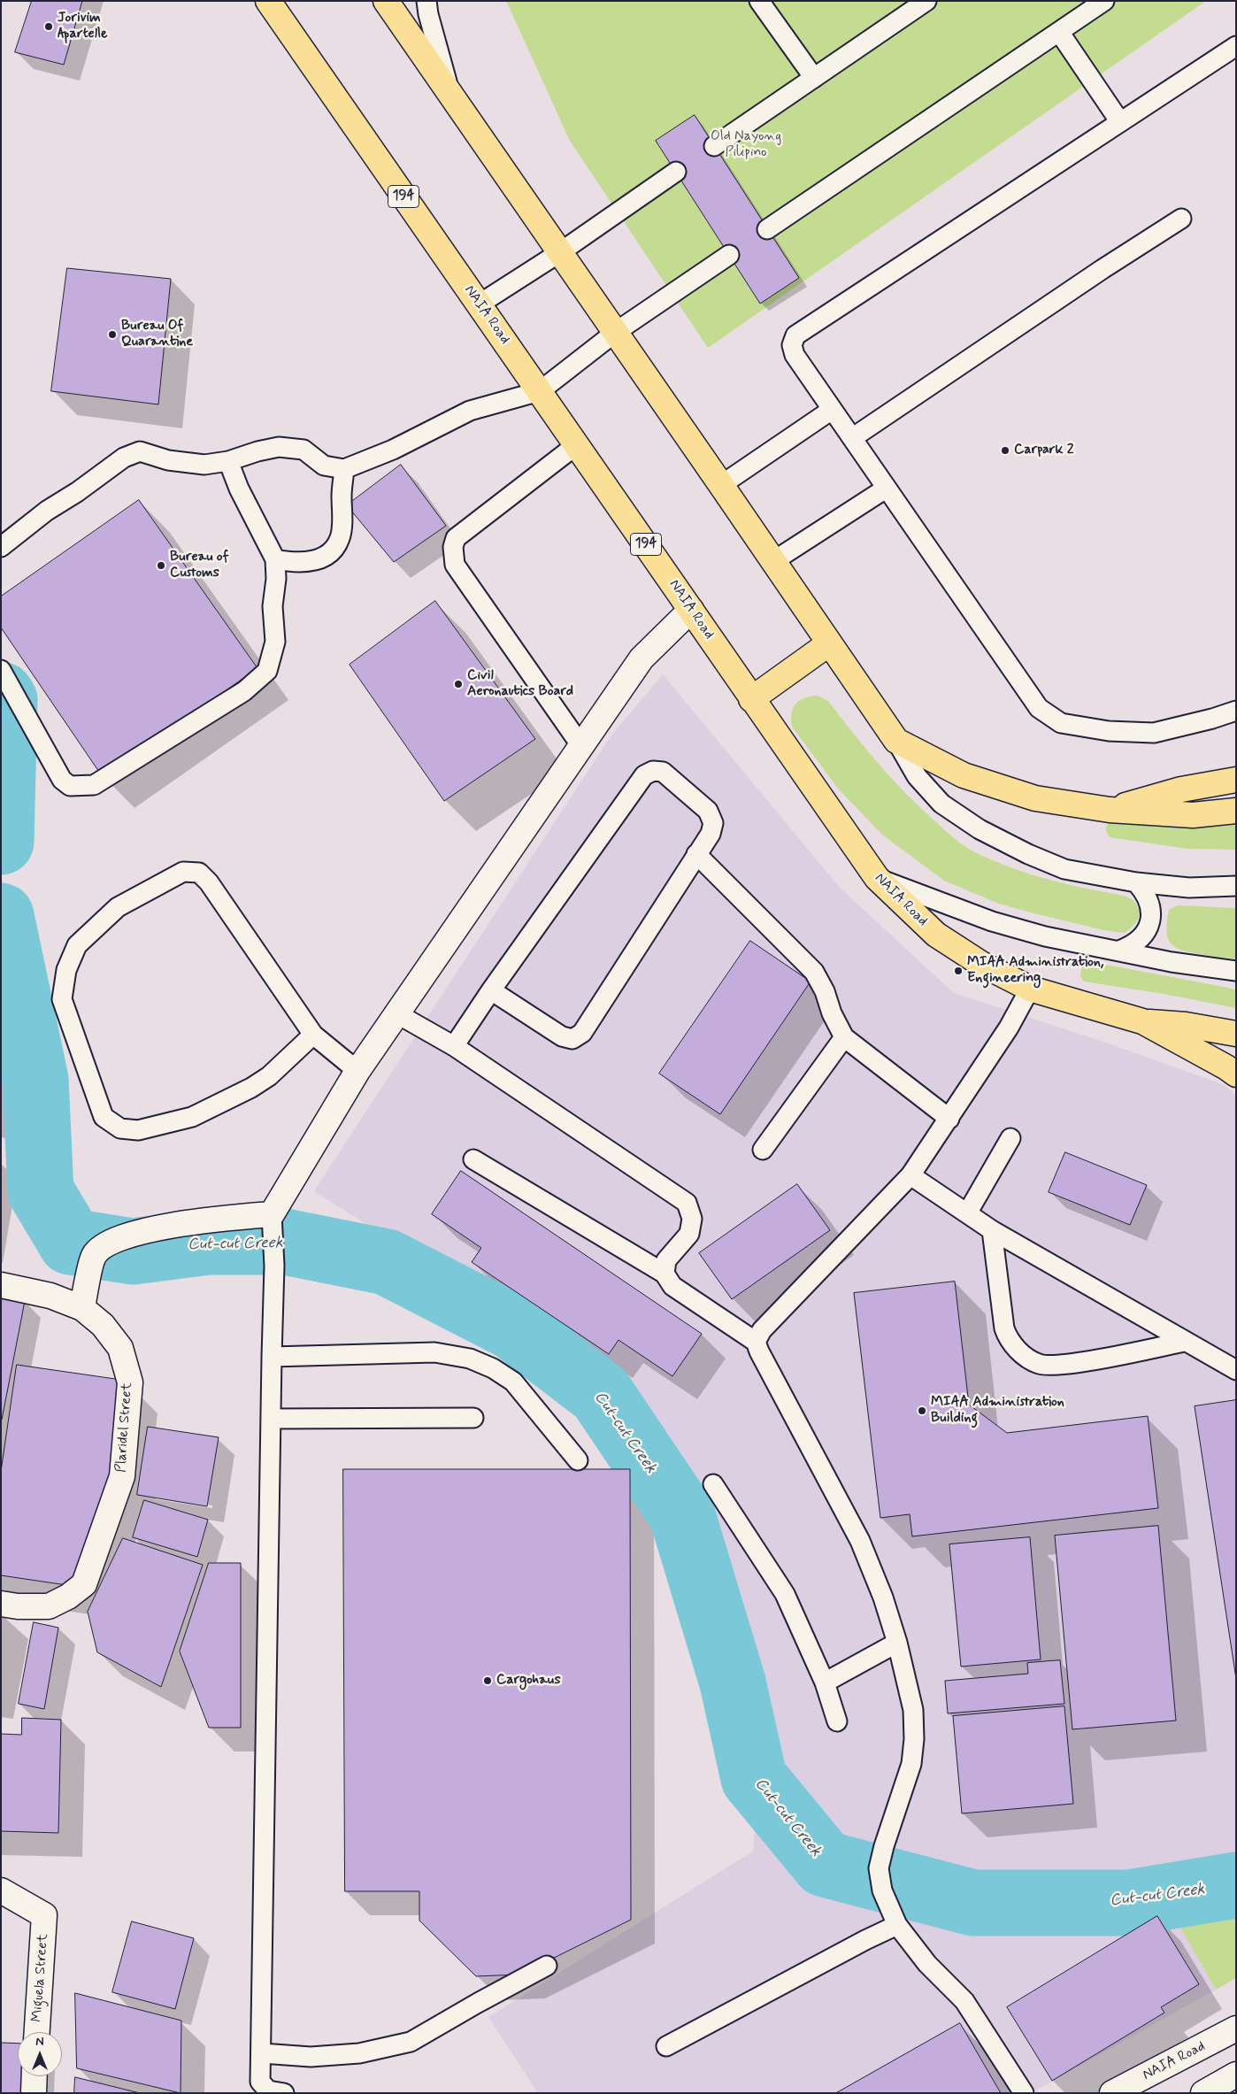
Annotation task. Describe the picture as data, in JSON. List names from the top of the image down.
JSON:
{
  "streets": {
    "main road": ["194", "NAIA Road"],
    "street": ["Plaridel Street", "Miguela Street"]
  },
  "water": ["Cut-cut Creek"],
  "parks": ["Old Nayong Pilipino"],
  "places": [
    "Jorivim Apartelle",
    "Bureau Of Quarantine",
    "Carpark 2",
    "Bureau of Customs",
    "Civil Aeronautics Board",
    "MIAA Administration, Engineering",
    "MIAA Administration Building",
    "Cargohaus"
  ],
  "north": "top"
}
